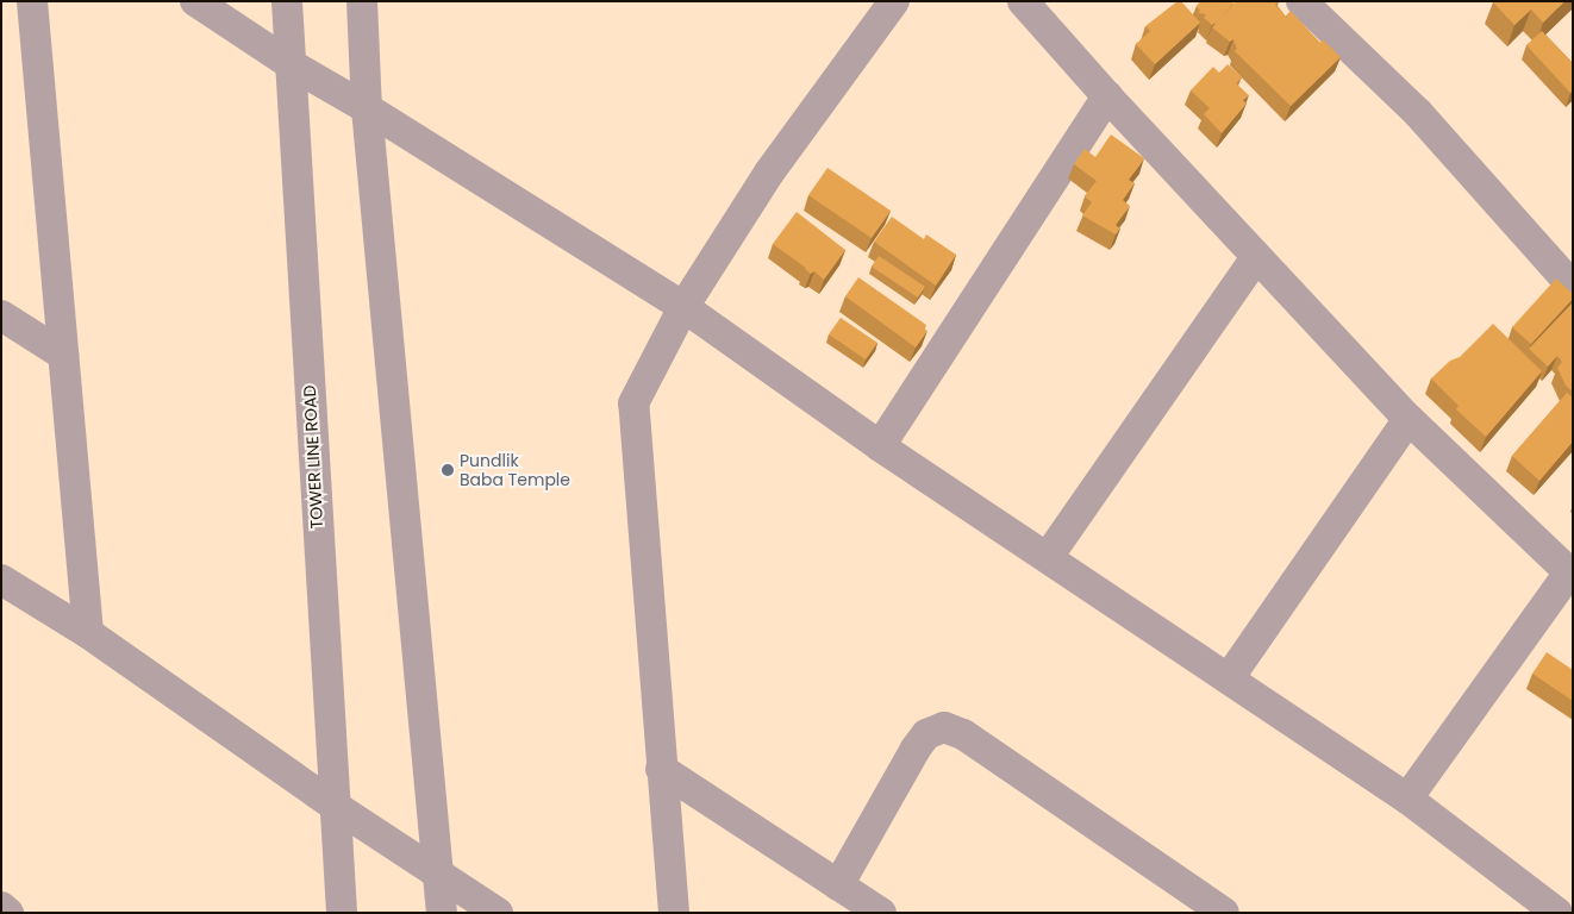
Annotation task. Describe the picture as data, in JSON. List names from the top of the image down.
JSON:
{
  "streets": {
    "street": ["TOWER LINE ROAD"]
  },
  "places": ["Pundlik Baba Temple"]
}
